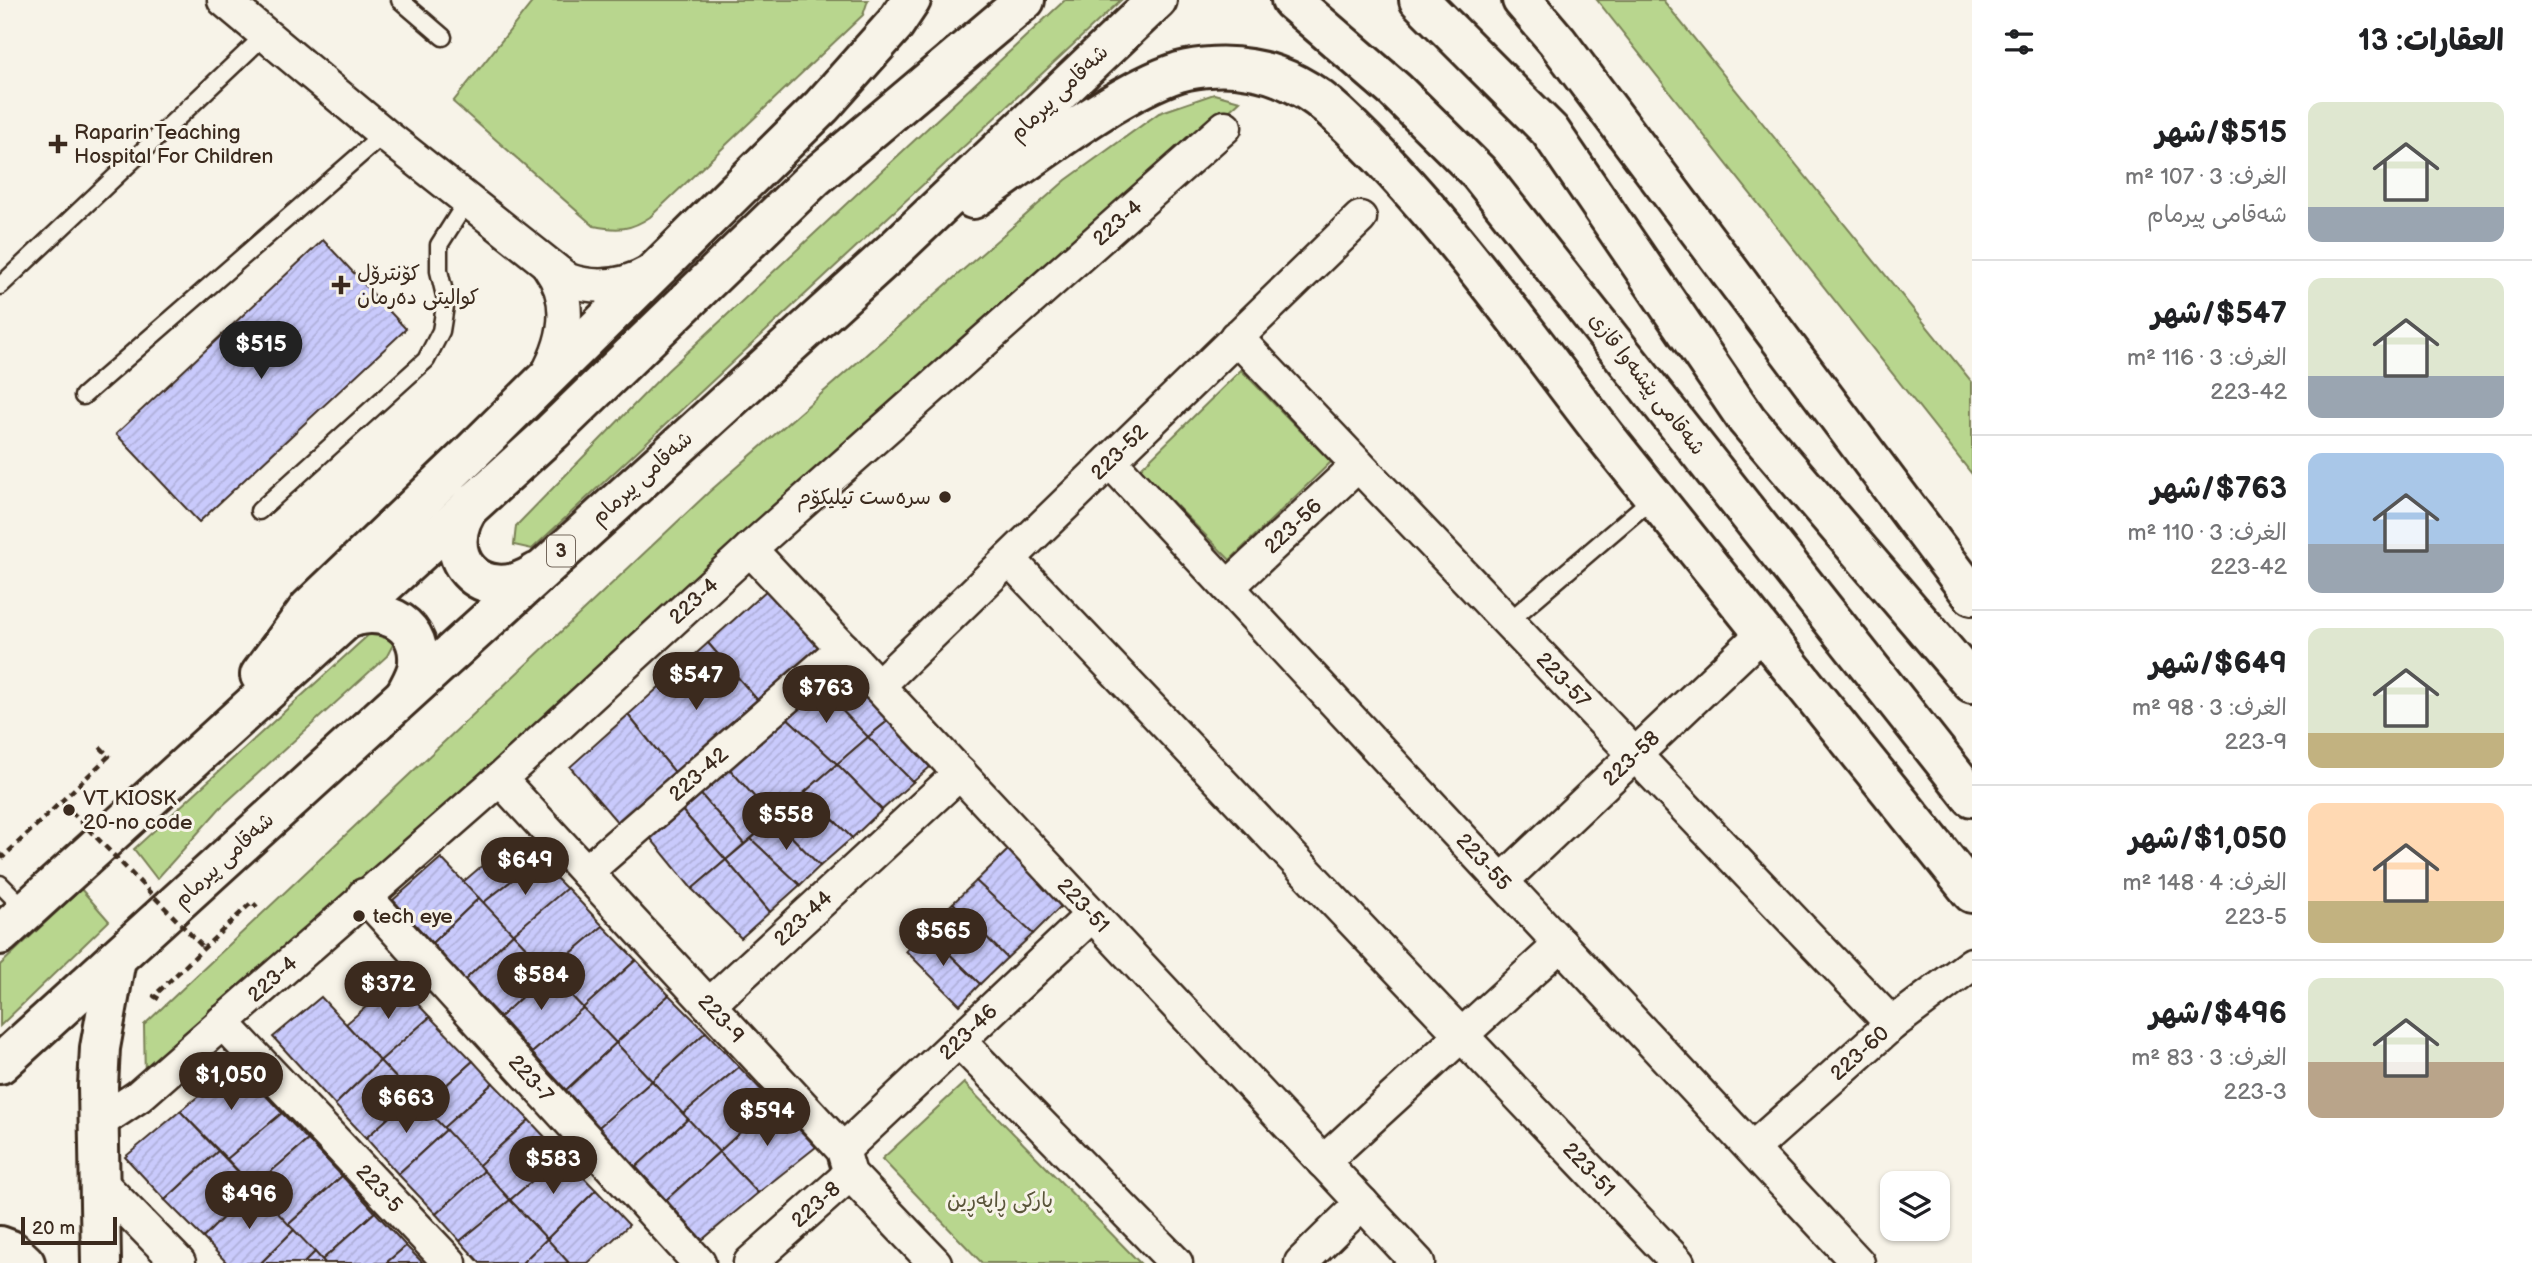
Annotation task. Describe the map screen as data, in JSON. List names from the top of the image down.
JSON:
{
  "streets": {
    "main road": ["شەقامی پیرمام", "شەقامی پێشەوا قازی", "3"],
    "street": [
      "223-4",
      "223-52",
      "223-56",
      "223-57",
      "223-58",
      "223-42",
      "223-55",
      "223-51",
      "223-44",
      "223-9",
      "223-46",
      "223-60",
      "223-7",
      "223-5",
      "223-8"
    ]
  },
  "crossings": [
    ["223-4", "223-51"],
    ["223-4", "223-9"],
    ["223-4", "223-7"],
    ["223-4", "223-5"],
    ["223-52", "223-57"],
    ["223-52", "223-55"],
    ["223-52", "223-51"],
    ["223-56", "223-57"],
    ["223-56", "223-55"],
    ["223-57", "223-58"],
    ["223-57", "223-60"],
    ["223-58", "223-55"],
    ["223-42", "223-51"],
    ["223-42", "223-9"],
    ["223-55", "223-60"],
    ["223-51", "223-44"],
    ["223-51", "223-46"],
    ["223-44", "223-9"],
    ["223-9", "223-46"],
    ["223-9", "223-8"],
    ["223-46", "223-8"]
  ],
  "parks": ["پارکی ڕاپەڕین"],
  "places": {
    "health": ["Raparin Teaching Hospital For Children", "کۆنترۆل کوالیتی دەرمان"],
    "other": ["سره‌ست تیلیکۆم", "VT KIOSK 20-no code", "tech eye"]
  },
  "scale_bar": "20 m",
  "page": {
    "heading": "العقارات: 13",
    "list": [
      {
        "name": "$515/شهر",
        "note": "الغرف: 3 · 107 m² · شەقامی پیرمام"
      },
      {
        "name": "$547/شهر",
        "note": "الغرف: 3 · 116 m² · 223-42"
      },
      {
        "name": "$763/شهر",
        "note": "الغرف: 3 · 110 m² · 223-42"
      },
      {
        "name": "$649/شهر",
        "note": "الغرف: 3 · 98 m² · 223-9"
      },
      {
        "name": "$1,050/شهر",
        "note": "الغرف: 4 · 148 m² · 223-5"
      },
      {
        "name": "$496/شهر",
        "note": "الغرف: 3 · 83 m² · 223-3"
      }
    ],
    "price": [
      "$515",
      "$547",
      "$763",
      "$558",
      "$649",
      "$565",
      "$584",
      "$372",
      "$1,050",
      "$663",
      "$594",
      "$583",
      "$496"
    ],
    "scale": "20 m"
  }
}
